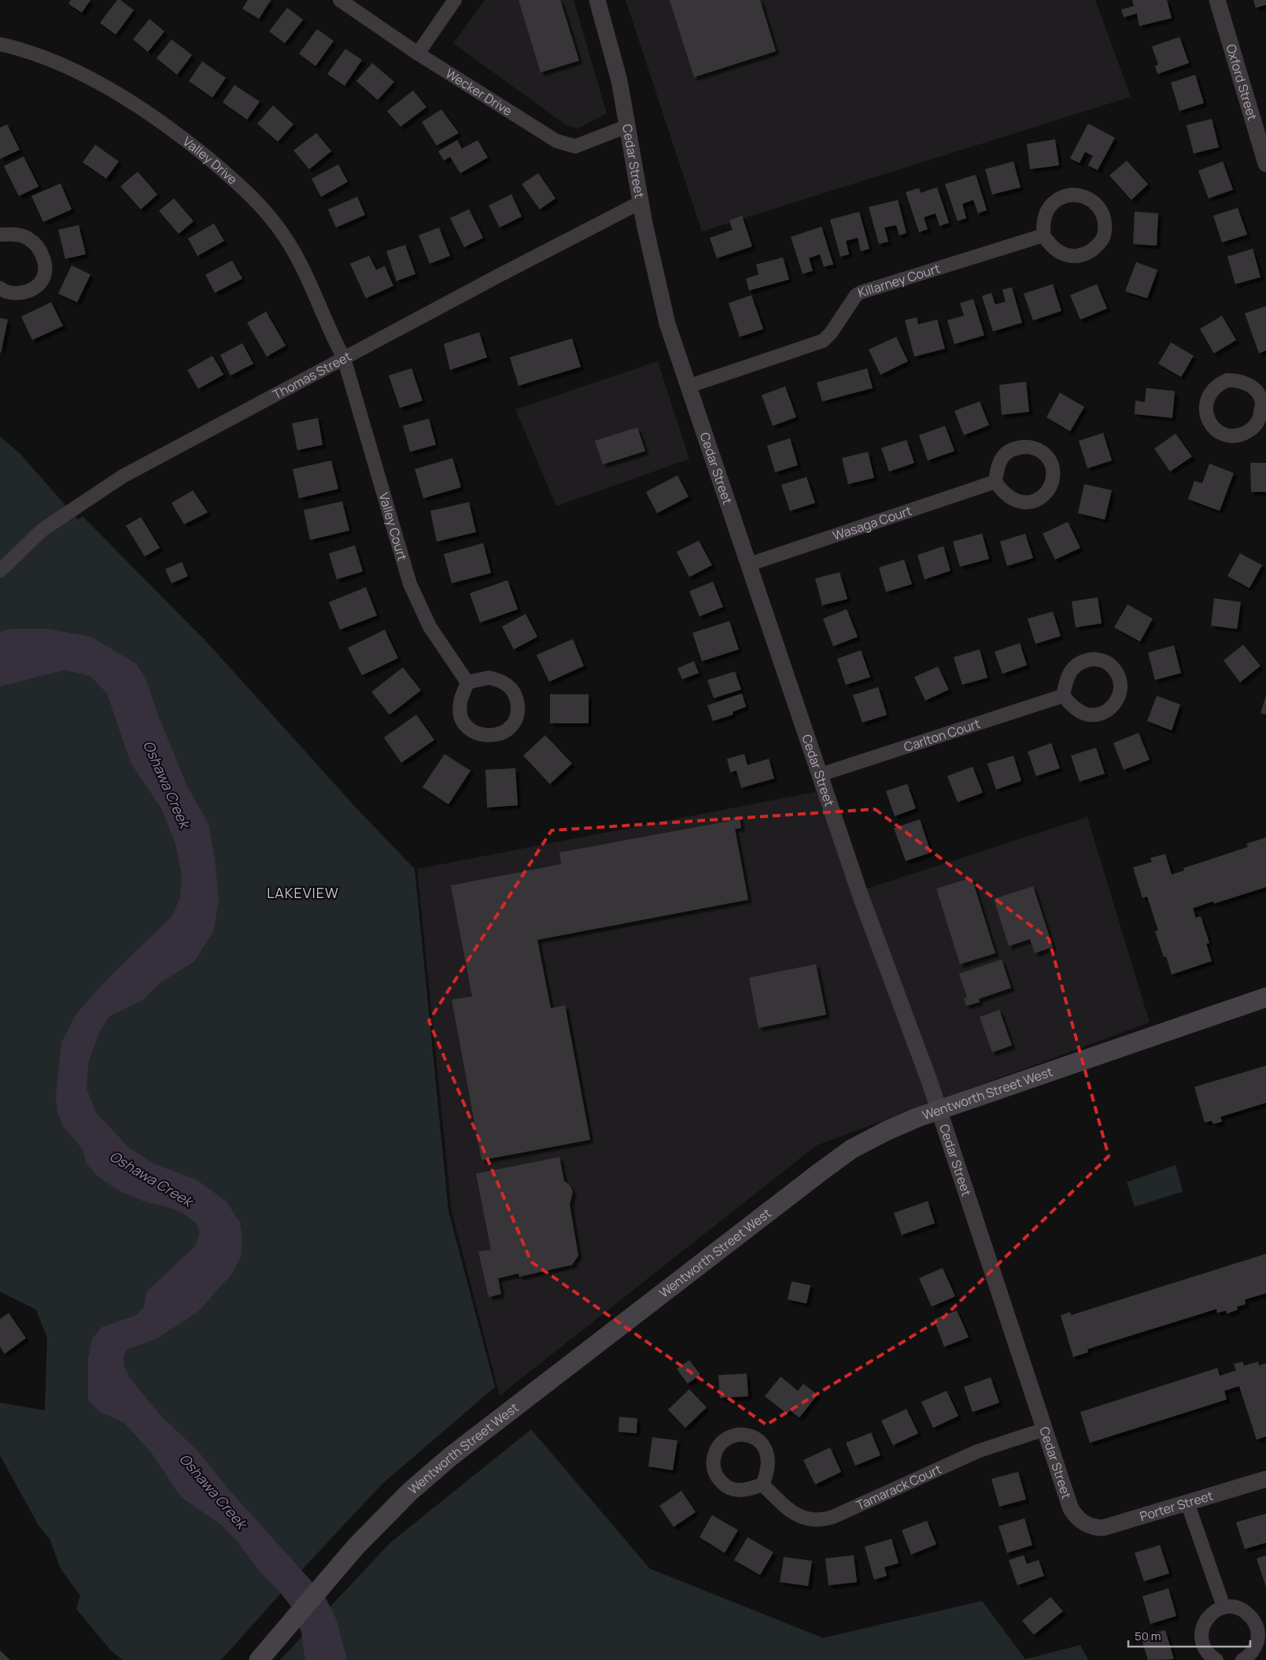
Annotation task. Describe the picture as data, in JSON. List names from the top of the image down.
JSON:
{
  "streets": {
    "main road": ["Wentworth Street West"],
    "street": [
      "Oxford Street",
      "Wecker Drive",
      "Valley Drive",
      "Cedar Street",
      "Killarney Court",
      "Thomas Street",
      "Wasaga Court",
      "Valley Court",
      "Carlton Court",
      "Tamarack Court",
      "Porter Street"
    ]
  },
  "crossings": [
    ["Wecker Drive", "Cedar Street"],
    ["Valley Drive", "Thomas Street"],
    ["Valley Drive", "Valley Court"],
    ["Cedar Street", "Killarney Court"],
    ["Cedar Street", "Thomas Street"],
    ["Cedar Street", "Wasaga Court"],
    ["Cedar Street", "Carlton Court"],
    ["Cedar Street", "Wentworth Street West"],
    ["Cedar Street", "Tamarack Court"],
    ["Cedar Street", "Porter Street"],
    ["Thomas Street", "Valley Court"]
  ],
  "districts": ["LAKEVIEW"],
  "water": ["Oshawa Creek"],
  "scale_bar": "50 m"
}
